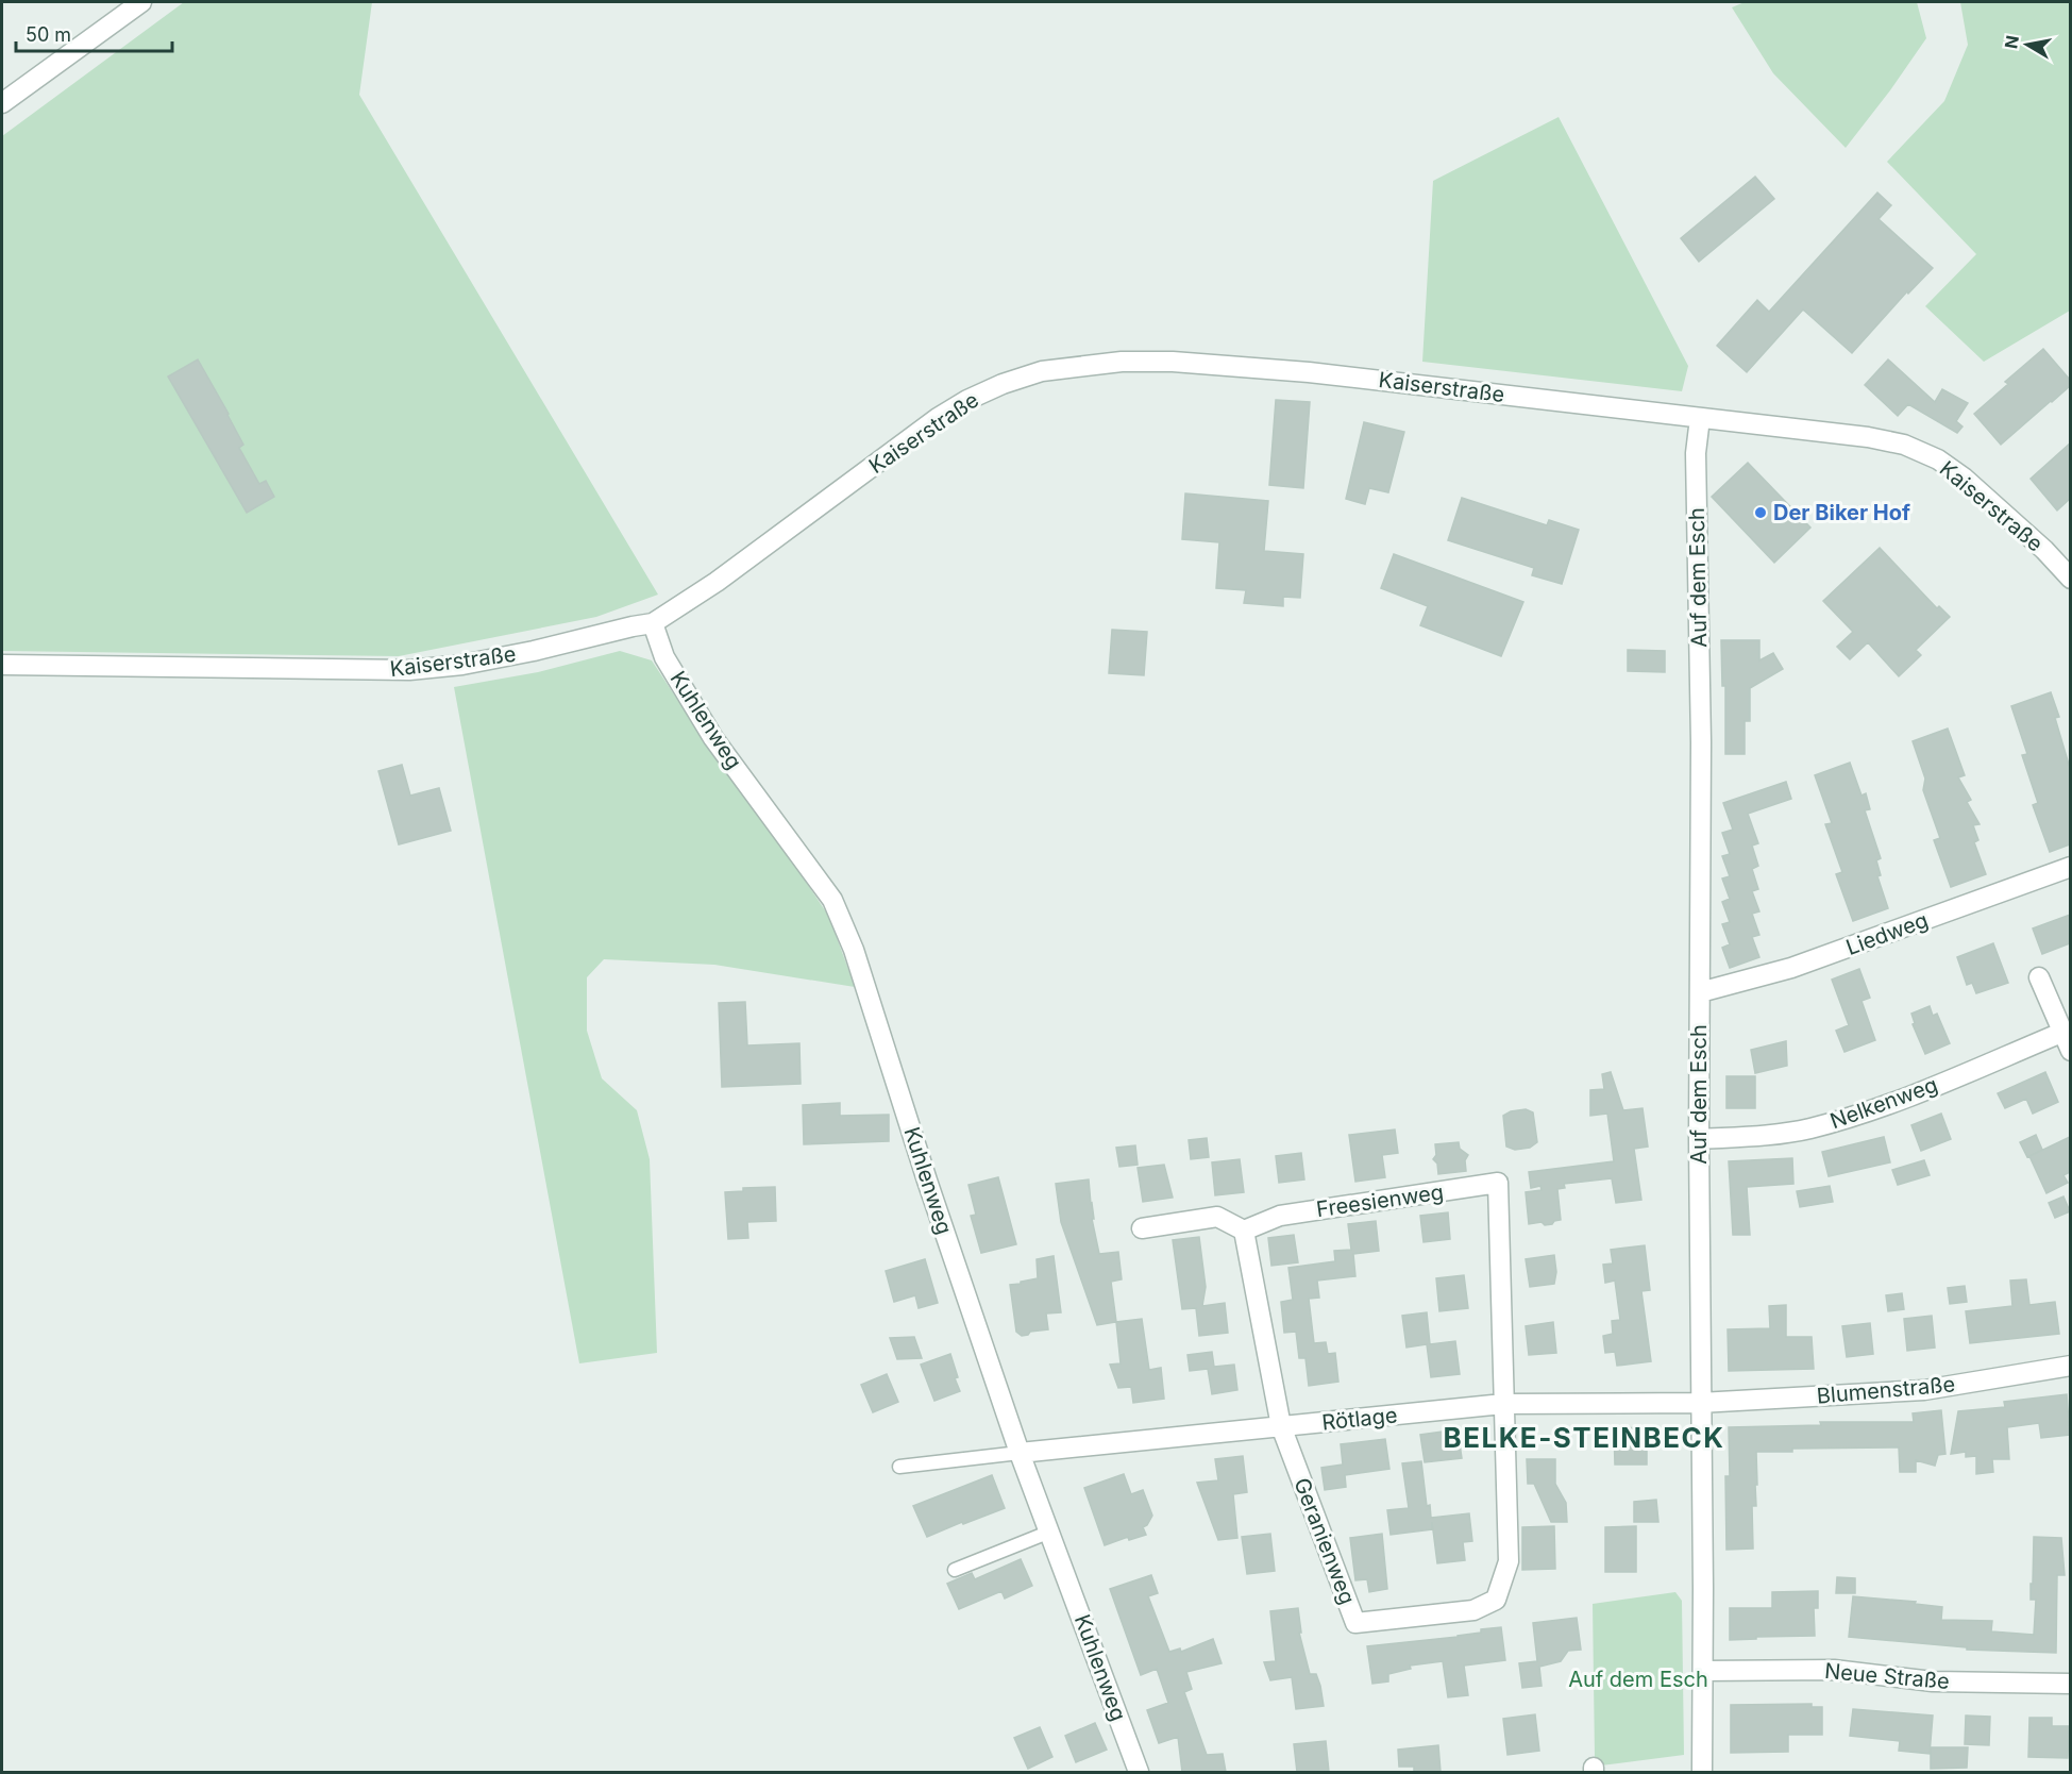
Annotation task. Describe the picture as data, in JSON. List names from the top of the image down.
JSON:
{
  "streets": {
    "street": [
      "Kaiserstraße",
      "Auf dem Esch",
      "Kuhlenweg",
      "Liedweg",
      "Nelkenweg",
      "Freesienweg",
      "Blumenstraße",
      "Rötlage",
      "Geranienweg",
      "Neue Straße"
    ]
  },
  "crossings": [
    ["Kaiserstraße", "Auf dem Esch"],
    ["Kaiserstraße", "Kuhlenweg"],
    ["Auf dem Esch", "Liedweg"],
    ["Auf dem Esch", "Nelkenweg"],
    ["Auf dem Esch", "Blumenstraße"],
    ["Auf dem Esch", "Rötlage"],
    ["Auf dem Esch", "Neue Straße"],
    ["Kuhlenweg", "Rötlage"],
    ["Freesienweg", "Rötlage"],
    ["Freesienweg", "Geranienweg"],
    ["Blumenstraße", "Rötlage"],
    ["Rötlage", "Geranienweg"]
  ],
  "districts": ["BELKE-STEINBECK"],
  "parks": ["Auf dem Esch"],
  "places": ["Der Biker Hof"],
  "scale_bar": "50 m",
  "north": "left"
}
